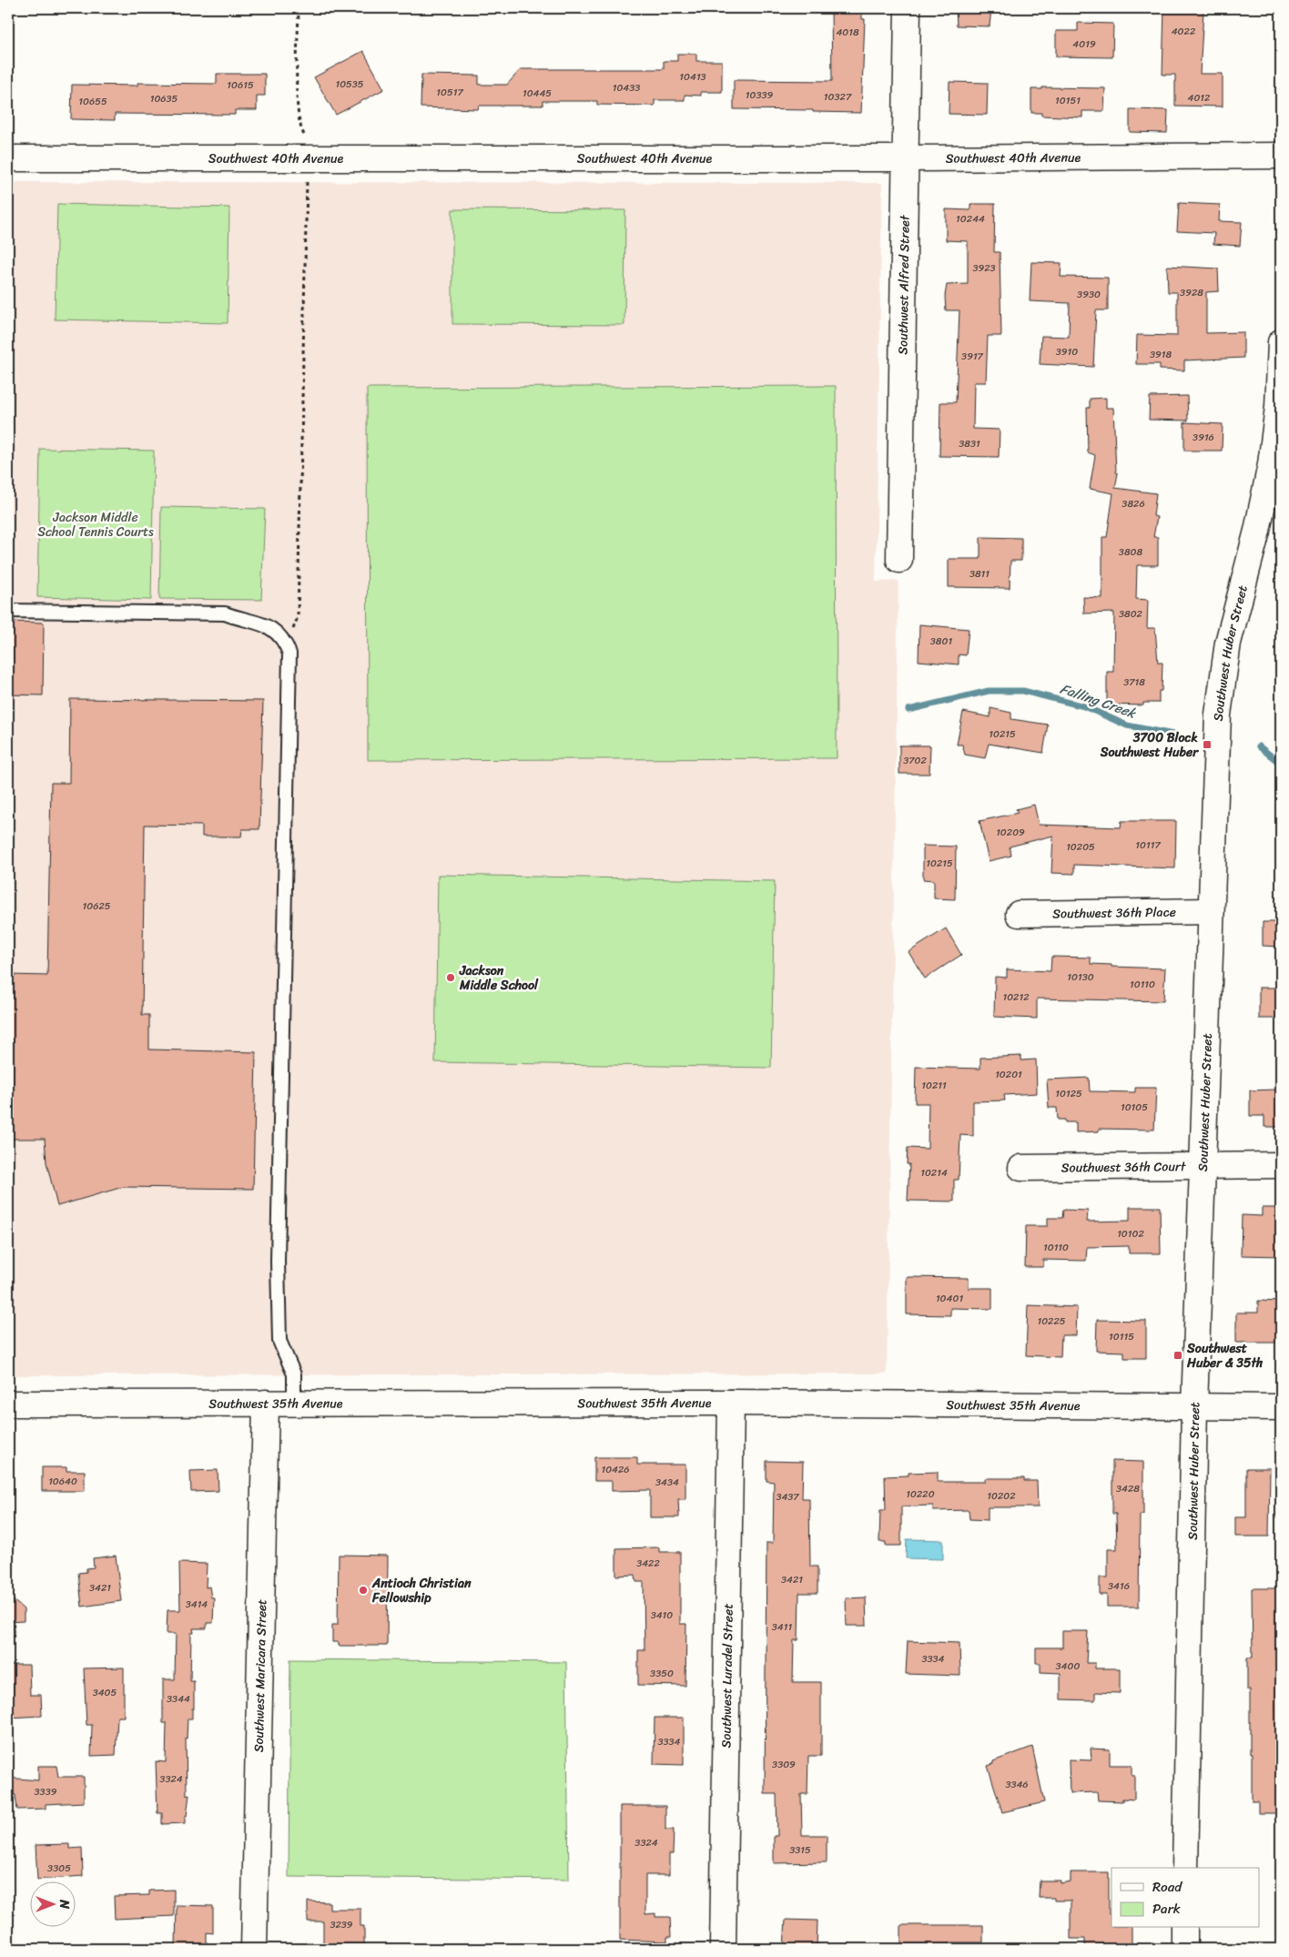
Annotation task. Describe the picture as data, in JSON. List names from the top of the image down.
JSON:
{
  "streets": {
    "street": [
      "Southwest 40th Avenue",
      "Southwest Alfred Street",
      "Southwest Huber Street",
      "Southwest 36th Place",
      "Southwest 36th Court",
      "Southwest 35th Avenue",
      "Southwest Maricara Street",
      "Southwest Luradel Street"
    ]
  },
  "crossings": [
    ["Southwest 40th Avenue", "Southwest Alfred Street"],
    ["Southwest Huber Street", "Southwest 36th Place"],
    ["Southwest Huber Street", "Southwest 36th Court"],
    ["Southwest Huber Street", "Southwest 35th Avenue"],
    ["Southwest 35th Avenue", "Southwest Maricara Street"],
    ["Southwest 35th Avenue", "Southwest Luradel Street"]
  ],
  "water": ["Falling Creek"],
  "parks": ["Jackson Middle School Tennis Courts"],
  "places": {
    "transit": ["3700 Block Southwest Huber", "Southwest Huber & 35th"],
    "other": ["Jackson Middle School", "Antioch Christian Fellowship"]
  },
  "house_numbers": [
    "4022",
    "4018",
    "4019",
    "10413",
    "10535",
    "10615",
    "10433",
    "10517",
    "10445",
    "10339",
    "10327",
    "4012",
    "10635",
    "10151",
    "10655",
    "10244",
    "3923",
    "3928",
    "3930",
    "3910",
    "3918",
    "3917",
    "3916",
    "3831",
    "3826",
    "3808",
    "3811",
    "3802",
    "3801",
    "3718",
    "10215",
    "3702",
    "10209",
    "10117",
    "10205",
    "10215",
    "10625",
    "10130",
    "10110",
    "10212",
    "10201",
    "10211",
    "10125",
    "10105",
    "10214",
    "10102",
    "10110",
    "10401",
    "10225",
    "10115",
    "10426",
    "10640",
    "3434",
    "3428",
    "10220",
    "10202",
    "3437",
    "3422",
    "3421",
    "3416",
    "3421",
    "3414",
    "3410",
    "3411",
    "3334",
    "3400",
    "3350",
    "3405",
    "3344",
    "3334",
    "3309",
    "3324",
    "3346",
    "3339",
    "3324",
    "3315",
    "3305",
    "3239"
  ],
  "legend": ["Road", "Park"],
  "north": "right"
}
